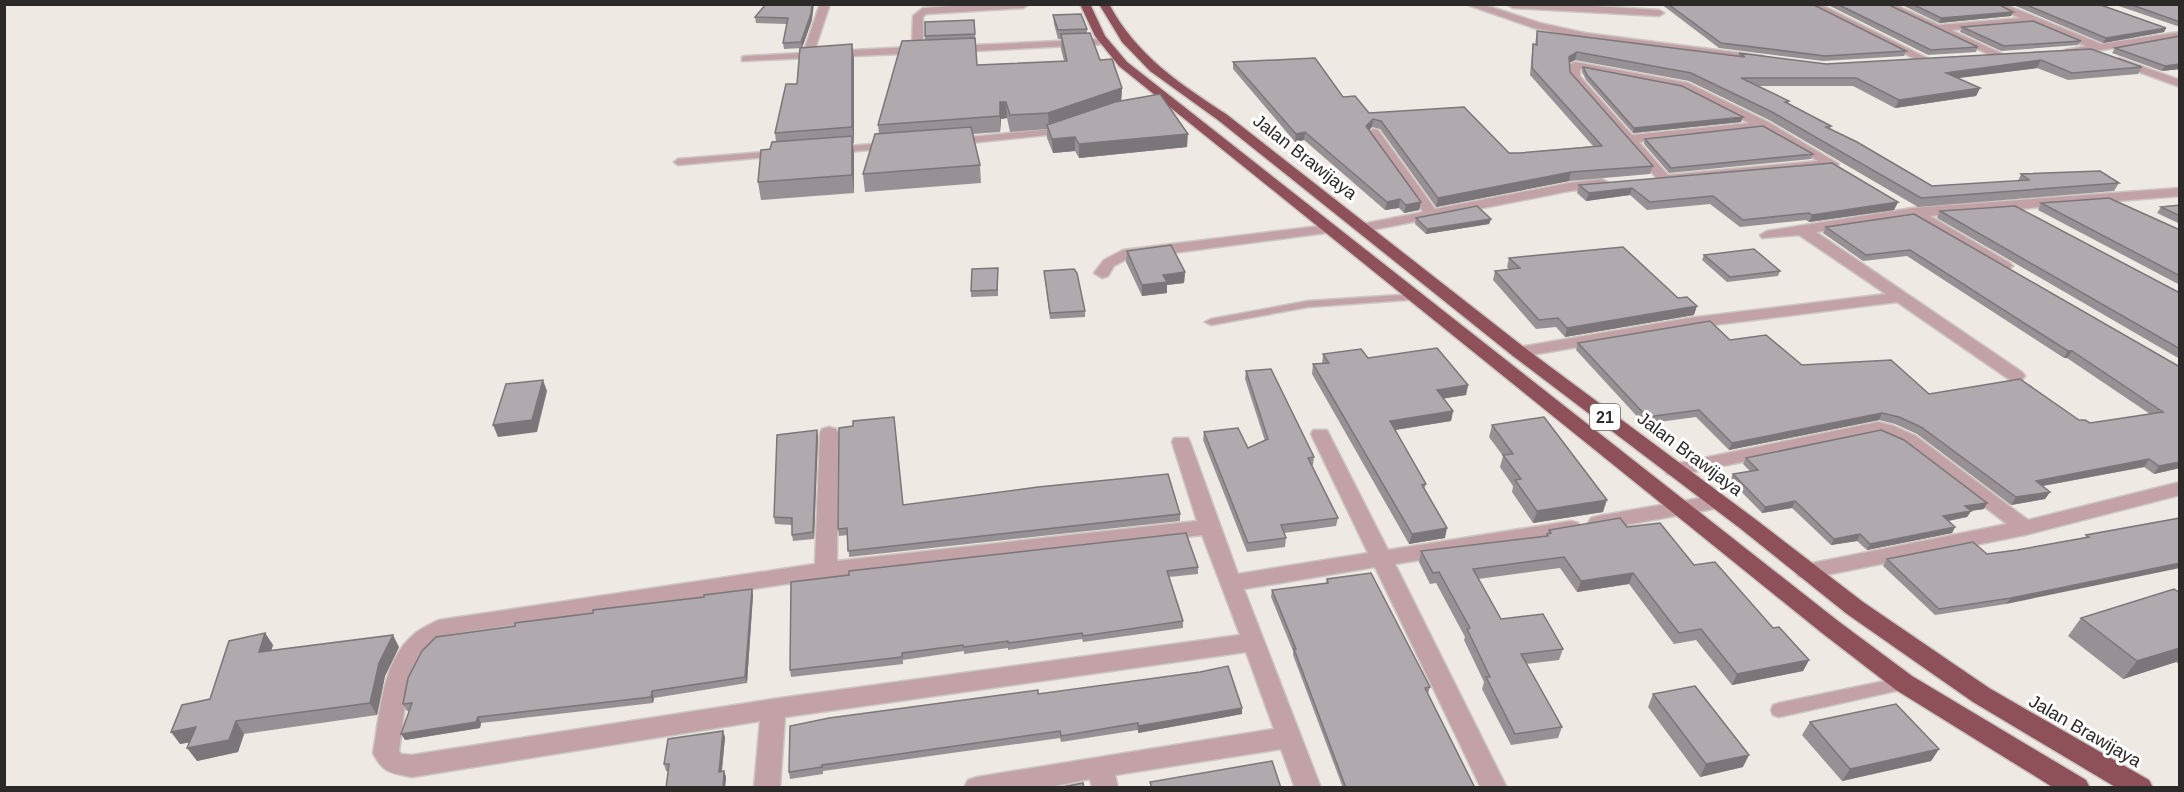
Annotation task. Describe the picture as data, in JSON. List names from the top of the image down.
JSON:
{
  "streets": {
    "highway": ["Jalan Brawijaya", "21"]
  }
}
